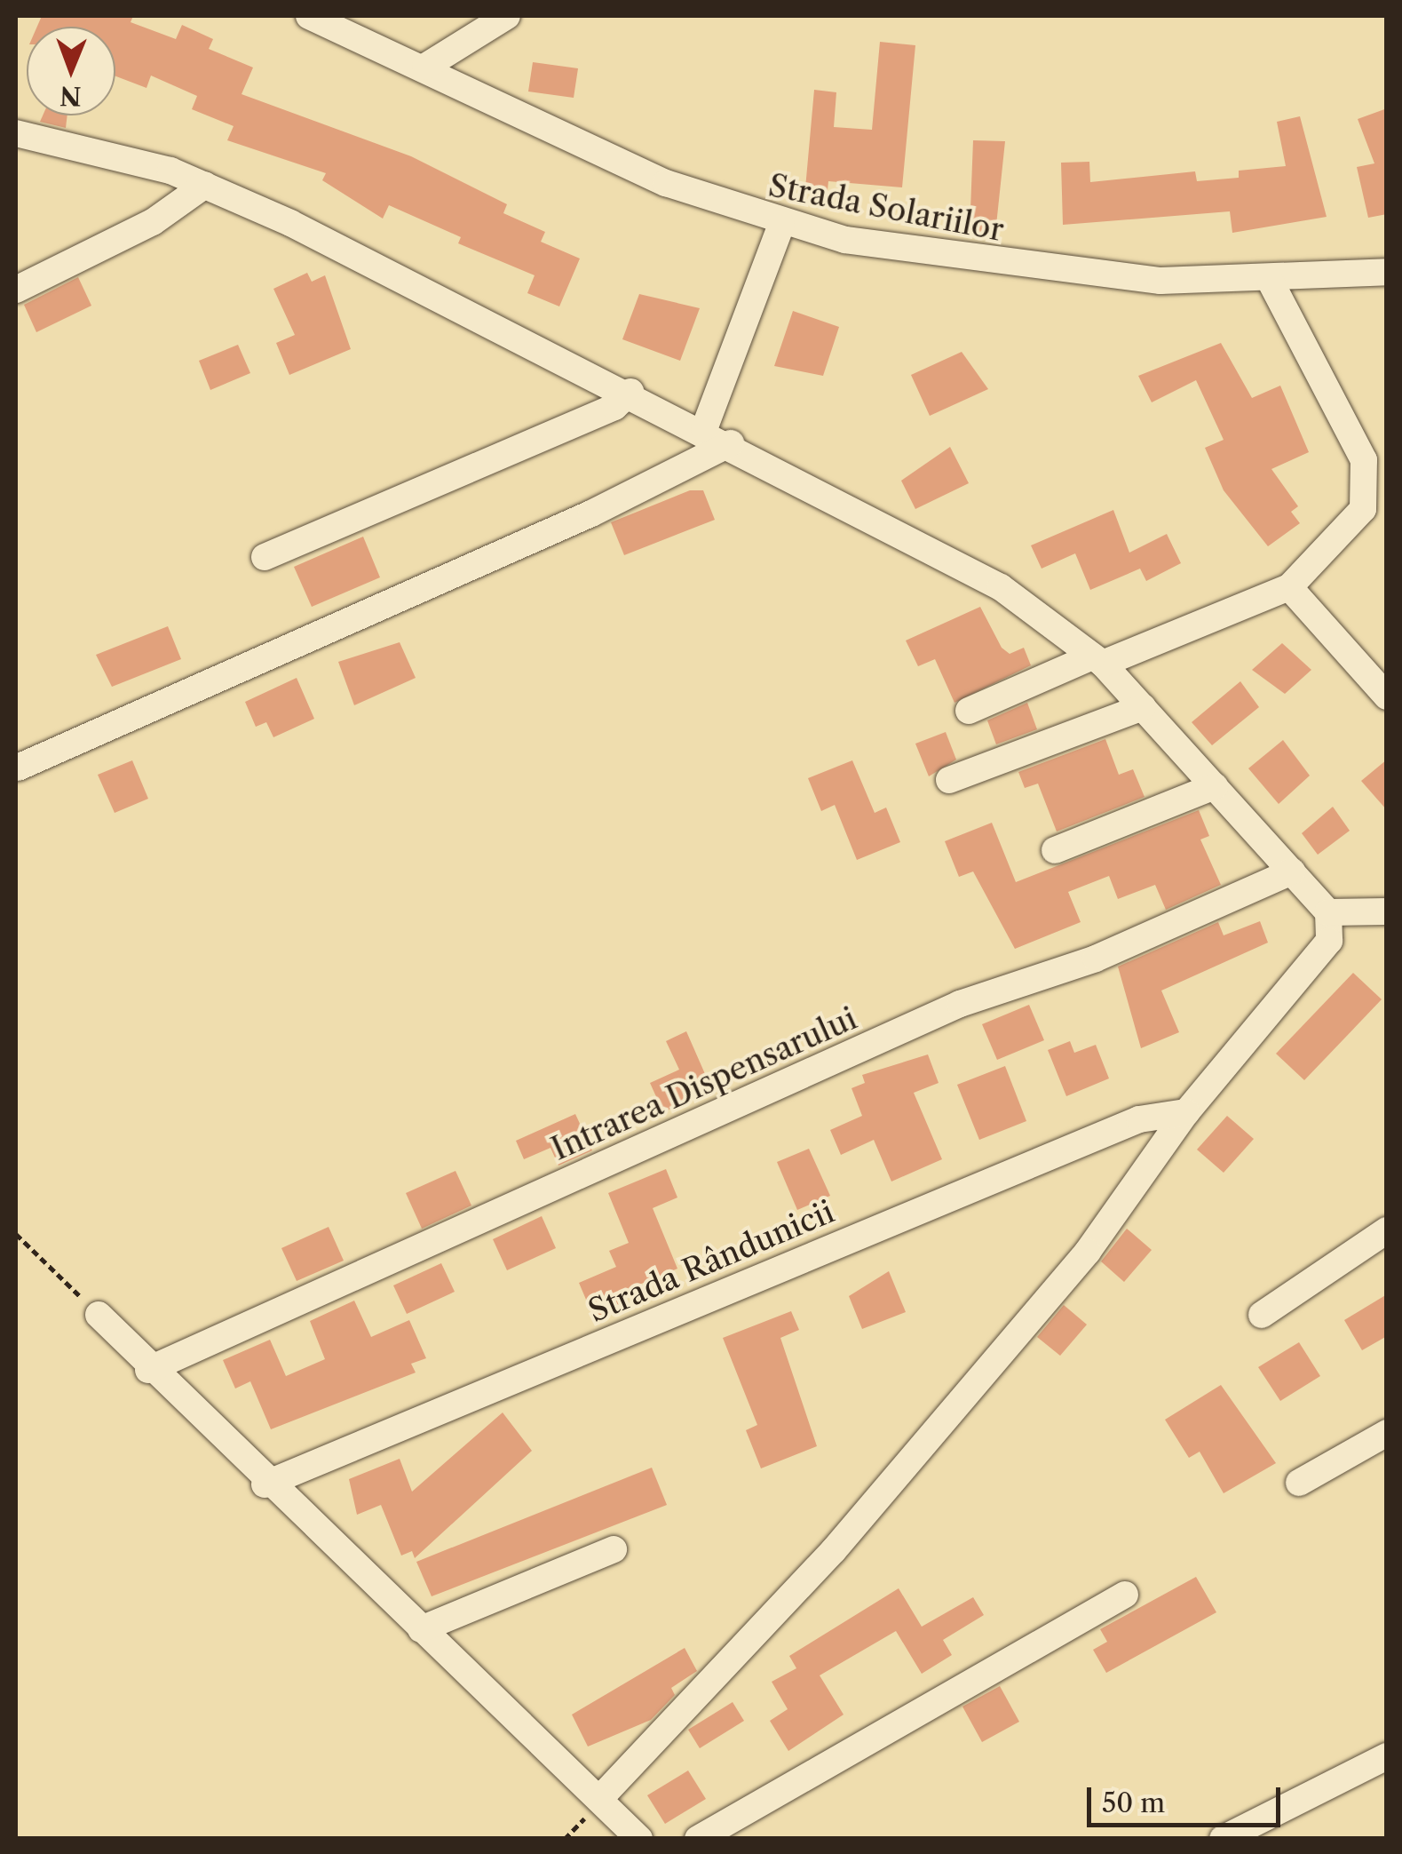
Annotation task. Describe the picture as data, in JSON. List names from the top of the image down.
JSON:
{
  "streets": {
    "street": ["Strada Solariilor", "Intrarea Dispensarului", "Strada Rândunicii"]
  },
  "scale_bar": "50 m",
  "north": "bottom"
}
